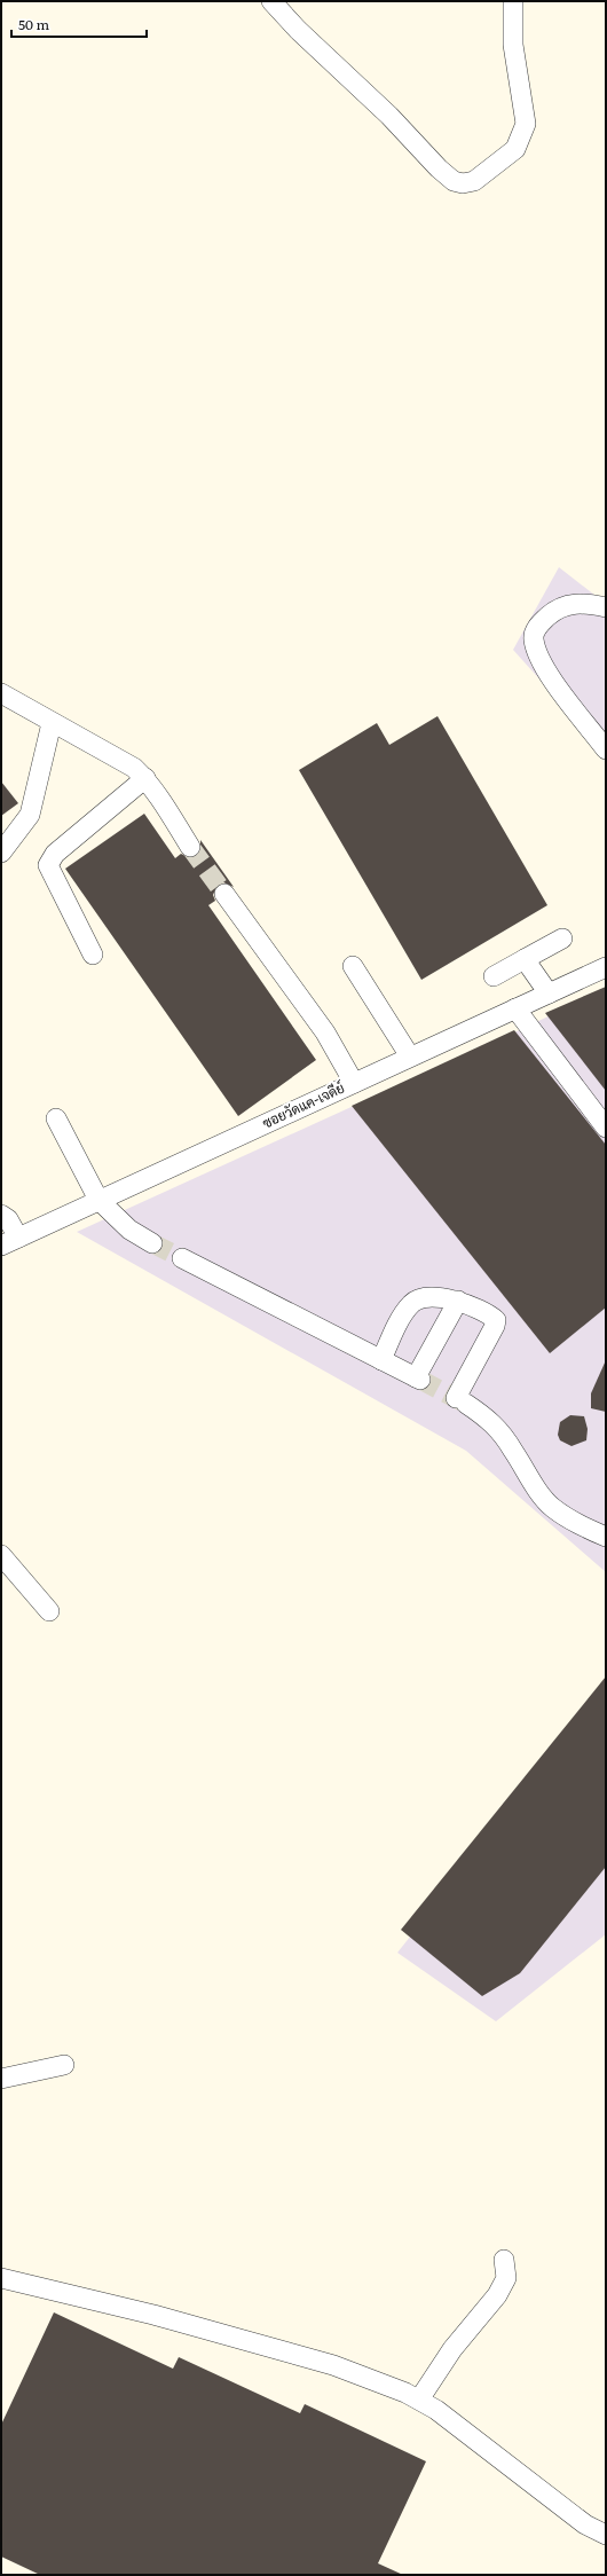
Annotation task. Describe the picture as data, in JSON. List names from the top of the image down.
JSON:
{
  "streets": {
    "street": ["ซอยวัดแค-เจดีย์"]
  },
  "scale_bar": "50 m"
}
